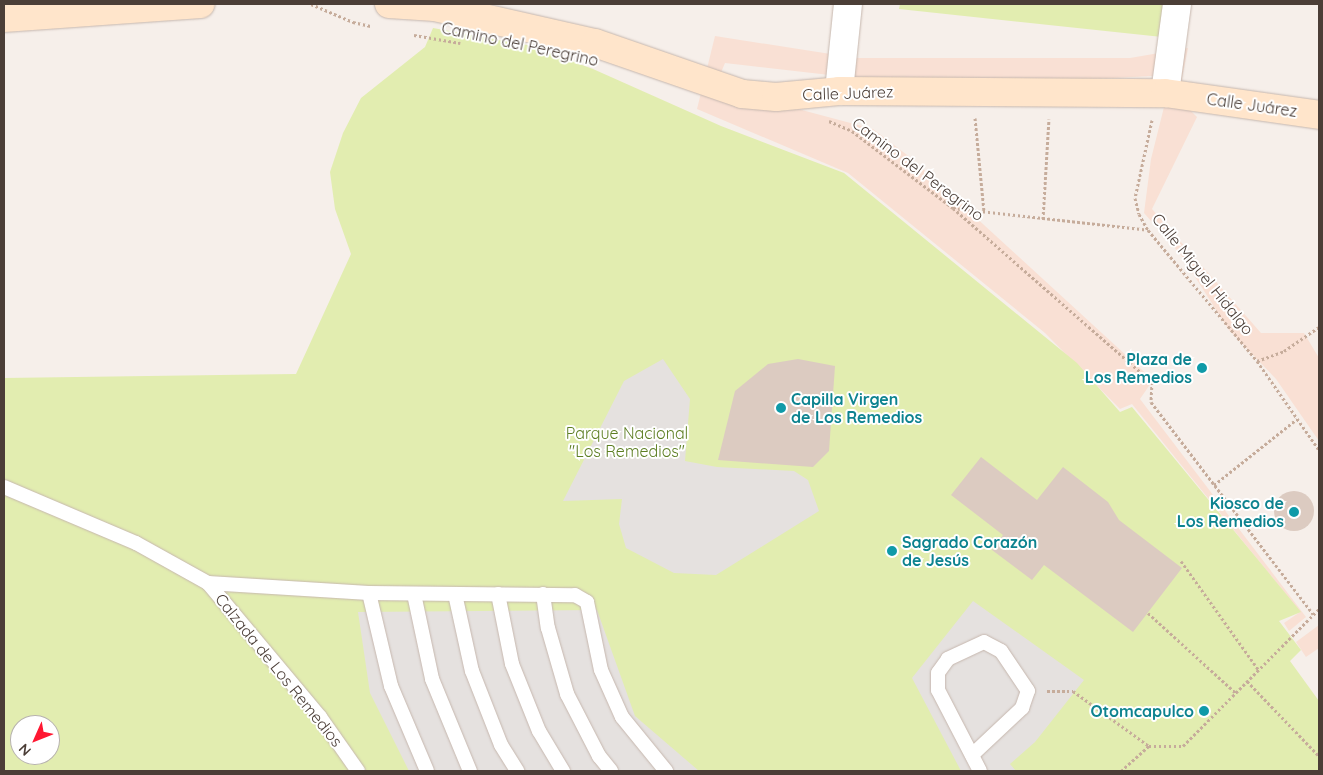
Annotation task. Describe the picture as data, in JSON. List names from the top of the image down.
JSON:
{
  "streets": {
    "main road": ["Calle Juárez"],
    "lane": ["Calzada de Los Remedios"],
    "path": ["Camino del Peregrino", "Calle Miguel Hidalgo"]
  },
  "crossings": [
    ["Calle Juárez", "Calle Miguel Hidalgo"]
  ],
  "parks": ["Parque Nacional \"Los Remedios\""],
  "places": [
    "Plaza de Los Remedios",
    "Capilla Virgen de Los Remedios",
    "Kiosco de Los Remedios",
    "Sagrado Corazón de Jesús",
    "Otomcapulco"
  ],
  "north": "bottom left"
}
